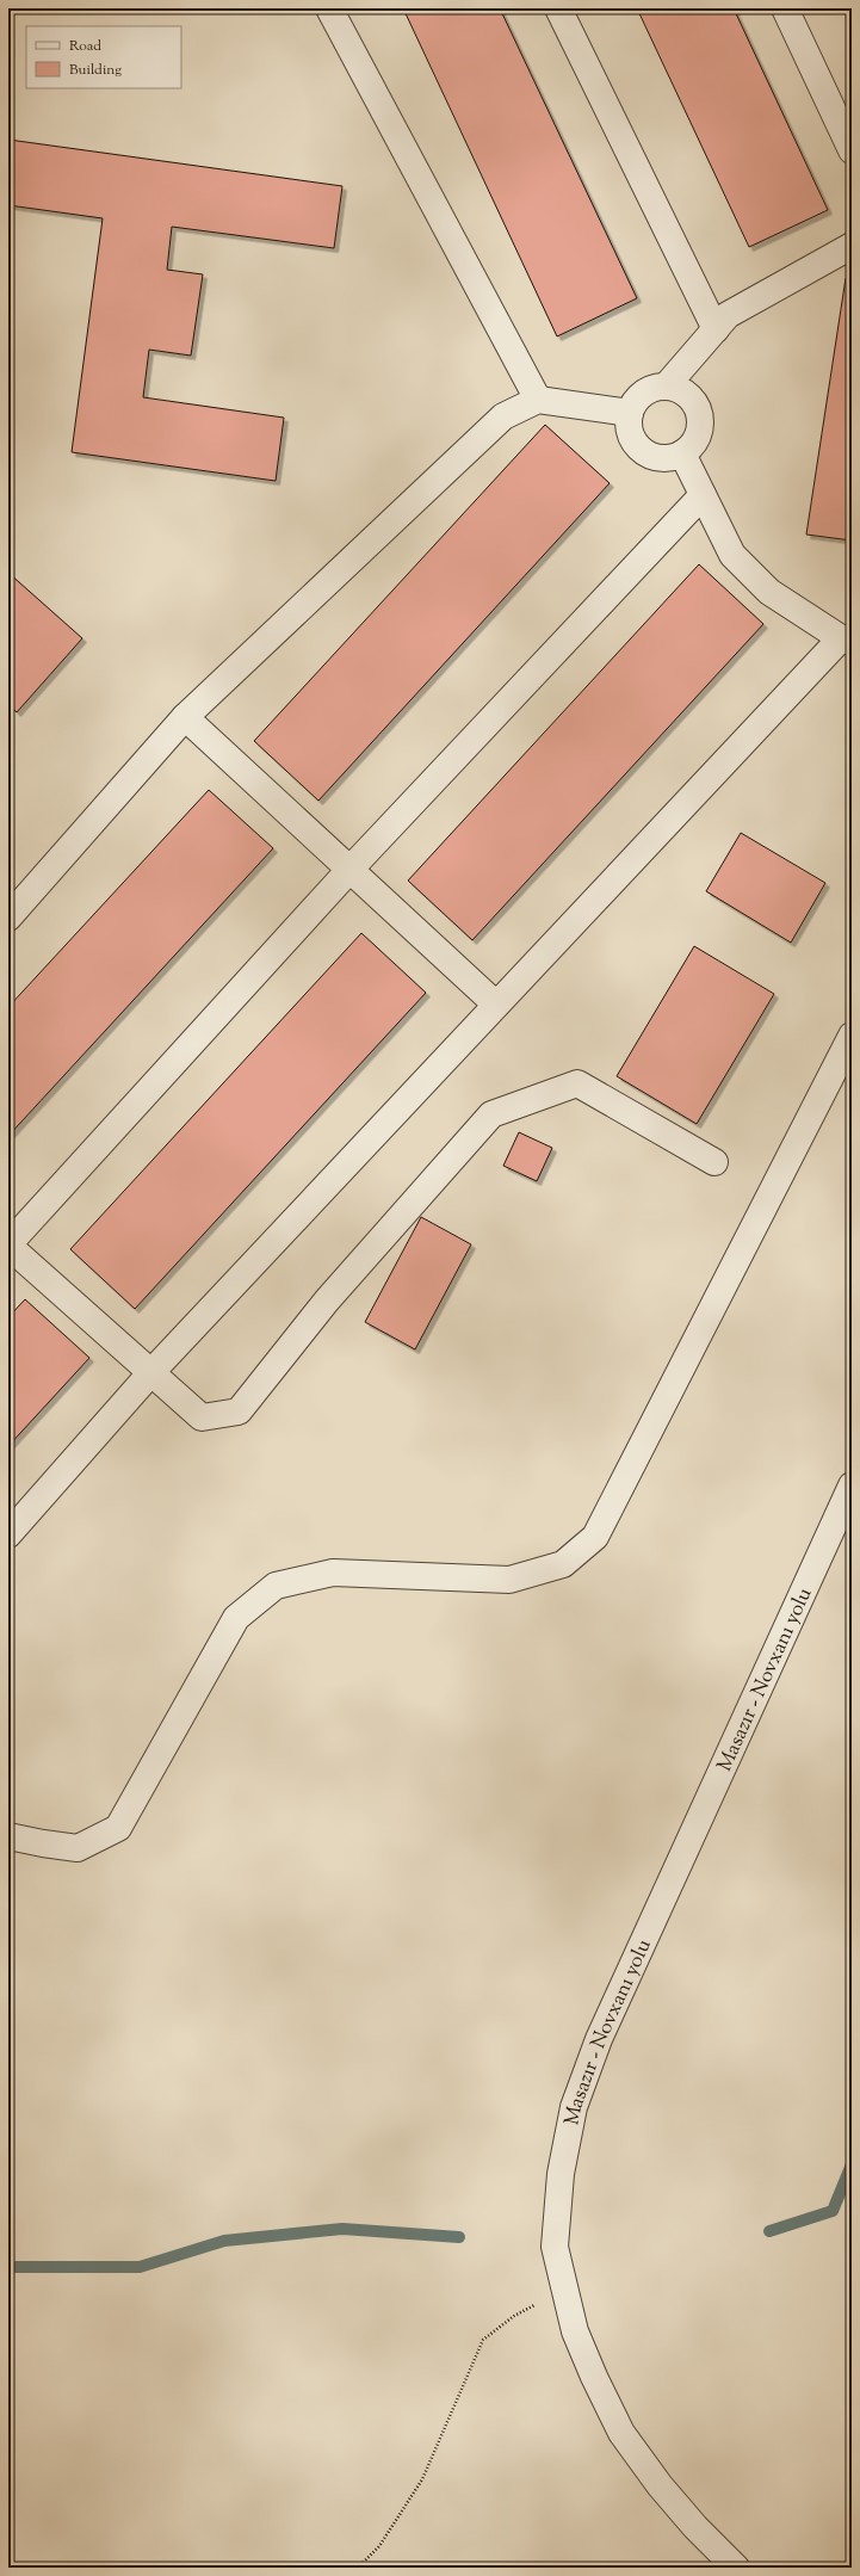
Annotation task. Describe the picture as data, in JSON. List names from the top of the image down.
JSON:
{
  "streets": {
    "street": ["Masazır - Novxanı yolu"]
  },
  "legend": ["Road", "Building"]
}
